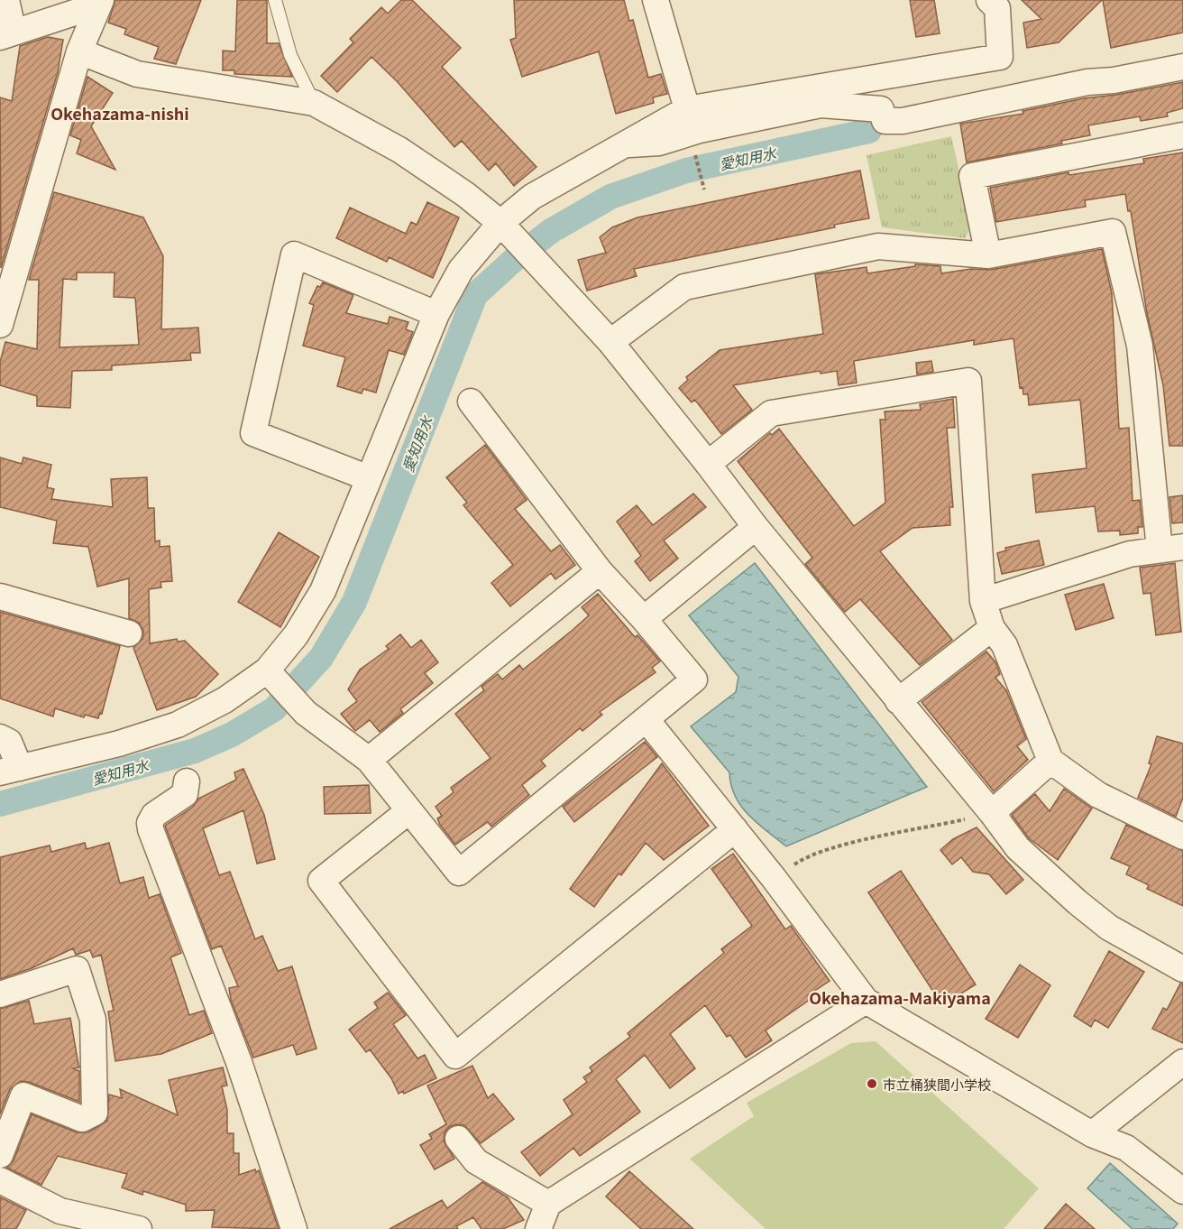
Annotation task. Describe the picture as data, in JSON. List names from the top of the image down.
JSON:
{
  "districts": ["Okehazama-nishi", "Okehazama-Makiyama"],
  "water": ["愛知用水"],
  "places": ["市立桶狭間小学校"]
}
